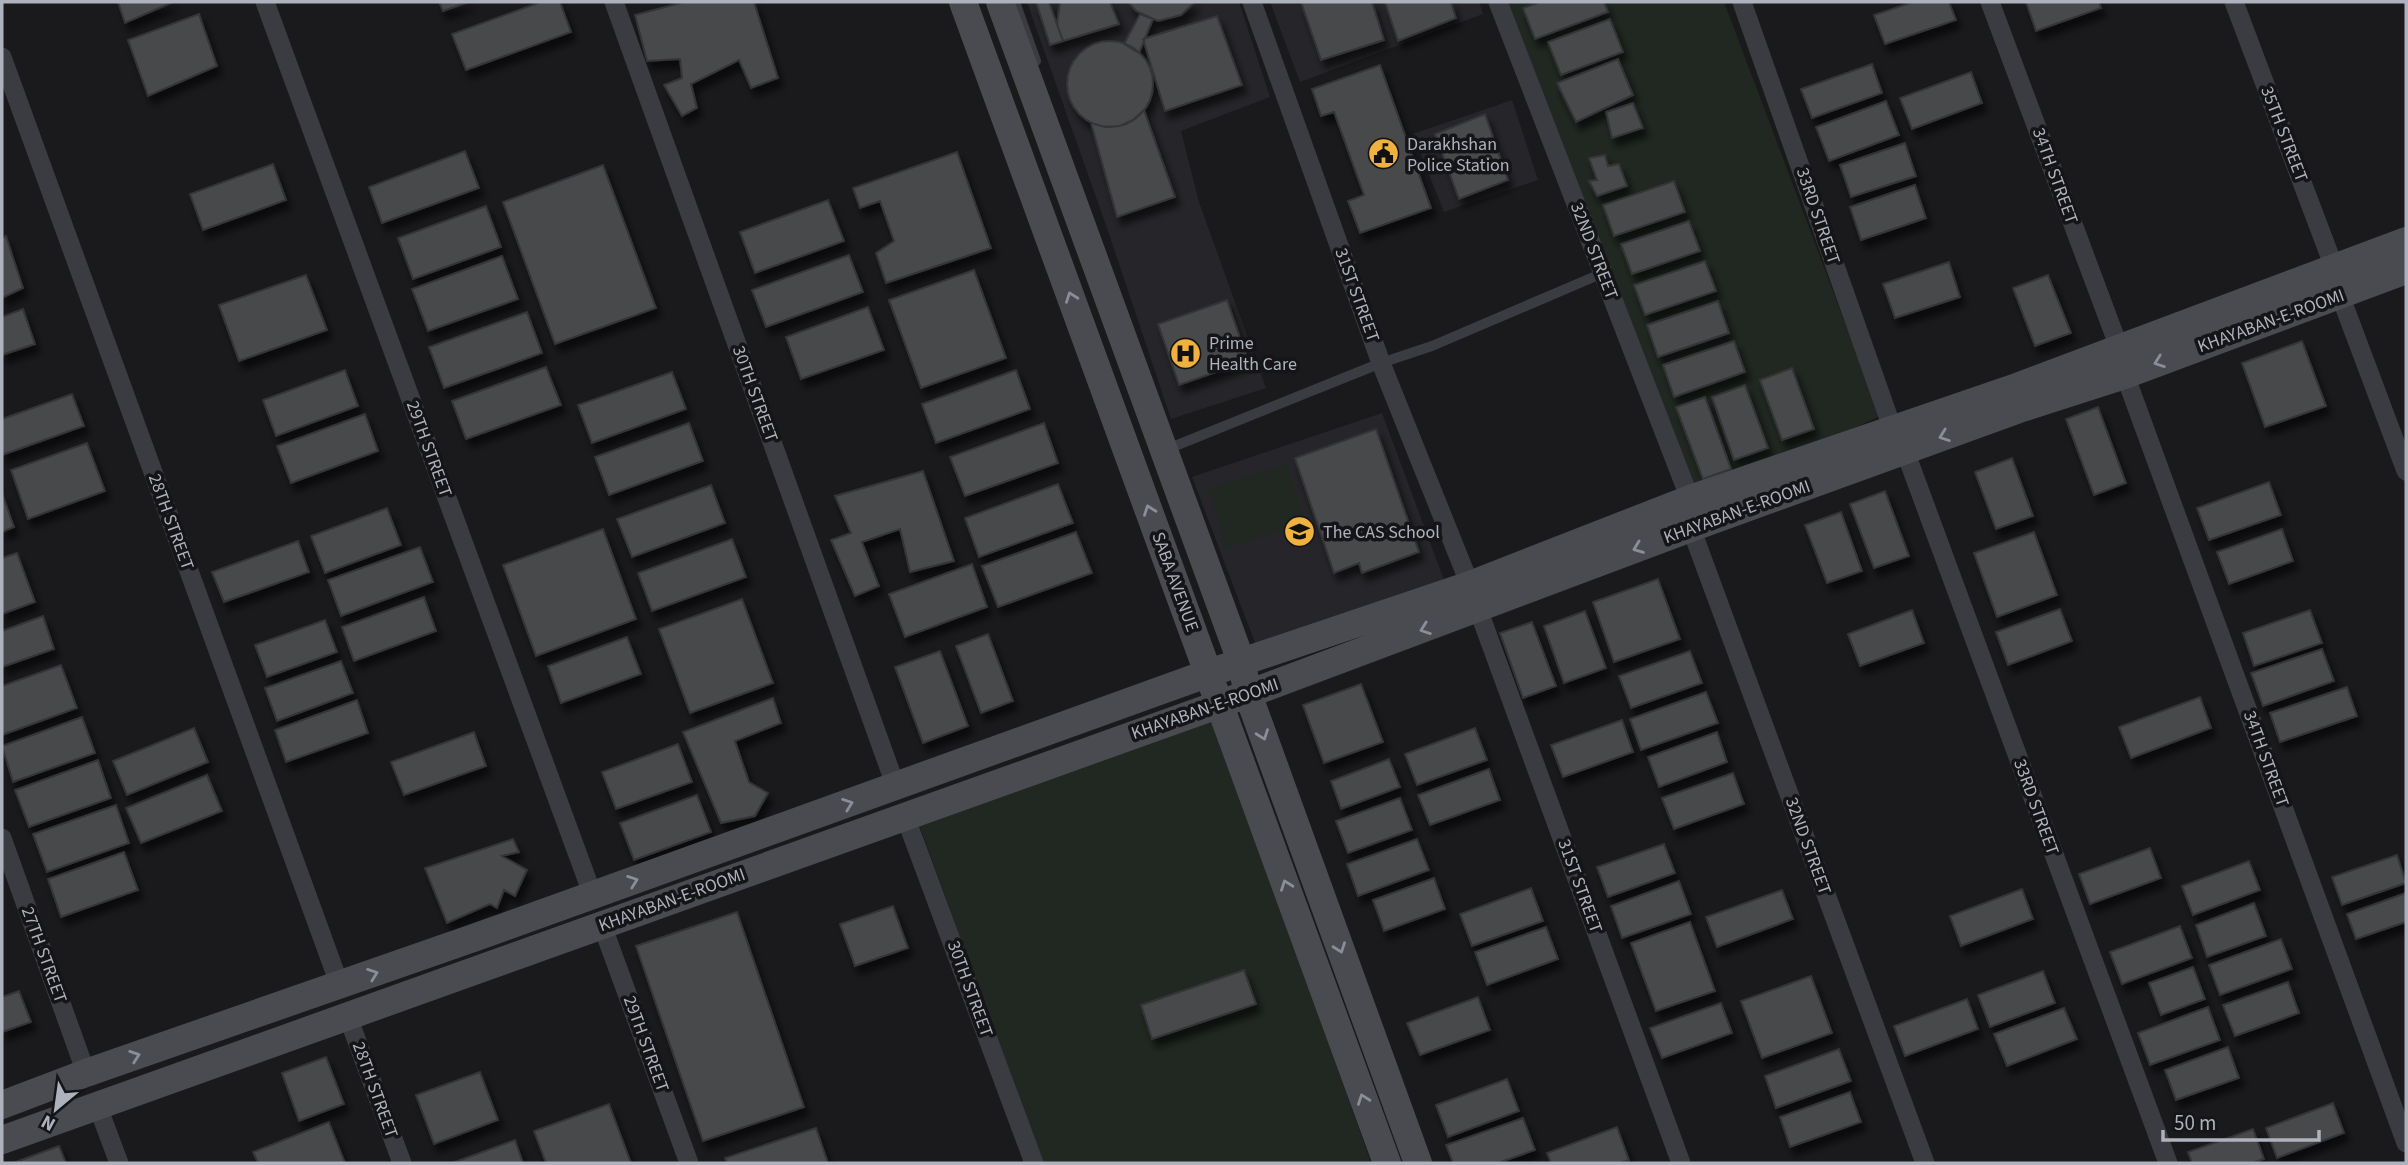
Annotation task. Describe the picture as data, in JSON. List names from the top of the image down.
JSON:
{
  "streets": {
    "street": [
      "35TH STREET",
      "34TH STREET",
      "33RD STREET",
      "32ND STREET",
      "31ST STREET",
      "KHAYABAN-E-ROOMI",
      "30TH STREET",
      "29TH STREET",
      "28TH STREET",
      "SABA AVENUE",
      "27TH STREET"
    ]
  },
  "crossings": [
    ["35TH STREET", "KHAYABAN-E-ROOMI"],
    ["34TH STREET", "KHAYABAN-E-ROOMI"],
    ["33RD STREET", "KHAYABAN-E-ROOMI"],
    ["32ND STREET", "KHAYABAN-E-ROOMI"],
    ["31ST STREET", "KHAYABAN-E-ROOMI"],
    ["KHAYABAN-E-ROOMI", "30TH STREET"],
    ["KHAYABAN-E-ROOMI", "29TH STREET"],
    ["KHAYABAN-E-ROOMI", "28TH STREET"],
    ["KHAYABAN-E-ROOMI", "SABA AVENUE"],
    ["KHAYABAN-E-ROOMI", "27TH STREET"]
  ],
  "places": {
    "public building": ["Darakhshan Police Station"],
    "hospital": ["Prime Health Care"],
    "school or university": ["The CAS School"]
  },
  "scale_bar": "50 m",
  "north": "bottom left"
}
